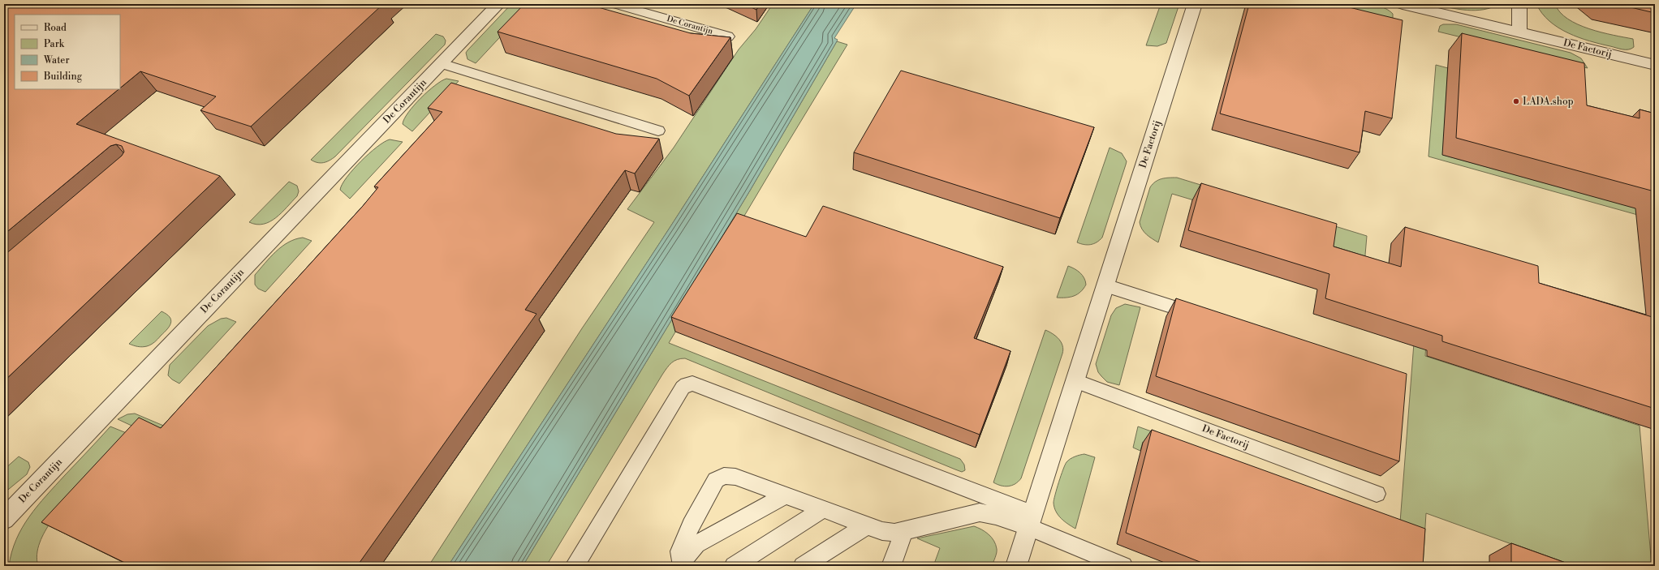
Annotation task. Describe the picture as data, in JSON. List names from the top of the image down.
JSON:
{
  "streets": {
    "street": ["De Corantijn", "De Factorij"]
  },
  "places": ["LADA.shop"],
  "legend": [
    "Road",
    "Park",
    "Water",
    "Building"
  ]
}
